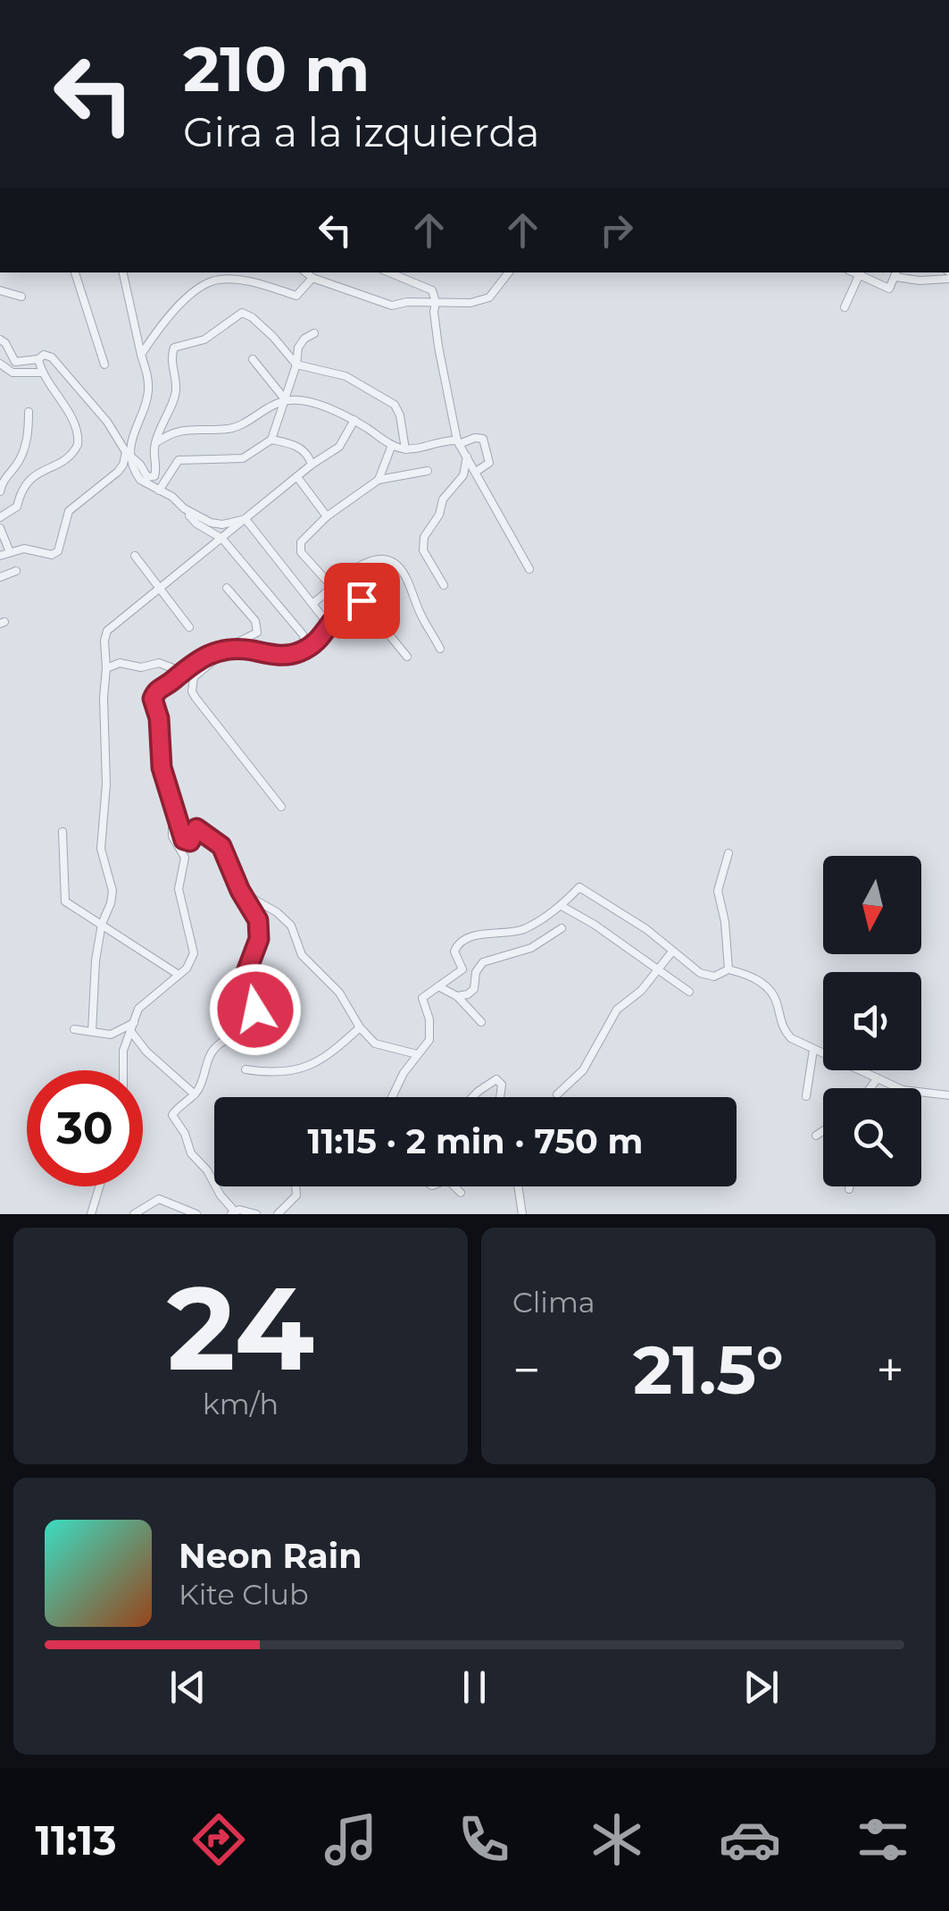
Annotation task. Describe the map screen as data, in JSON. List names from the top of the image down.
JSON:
{
  "north": "bottom",
  "page": {
    "turn": ["210 m", "Gira a la izquierda"],
    "limit": "30",
    "trip": "11:15 · 2 min · 750 m",
    "tile": [
      ["24", "km/h"],
      "Clima"
    ],
    "heat": ["−", "21.5°", "+"],
    "song": ["Neon Rain", "Kite Club"],
    "tabs": "11:13"
  }
}
